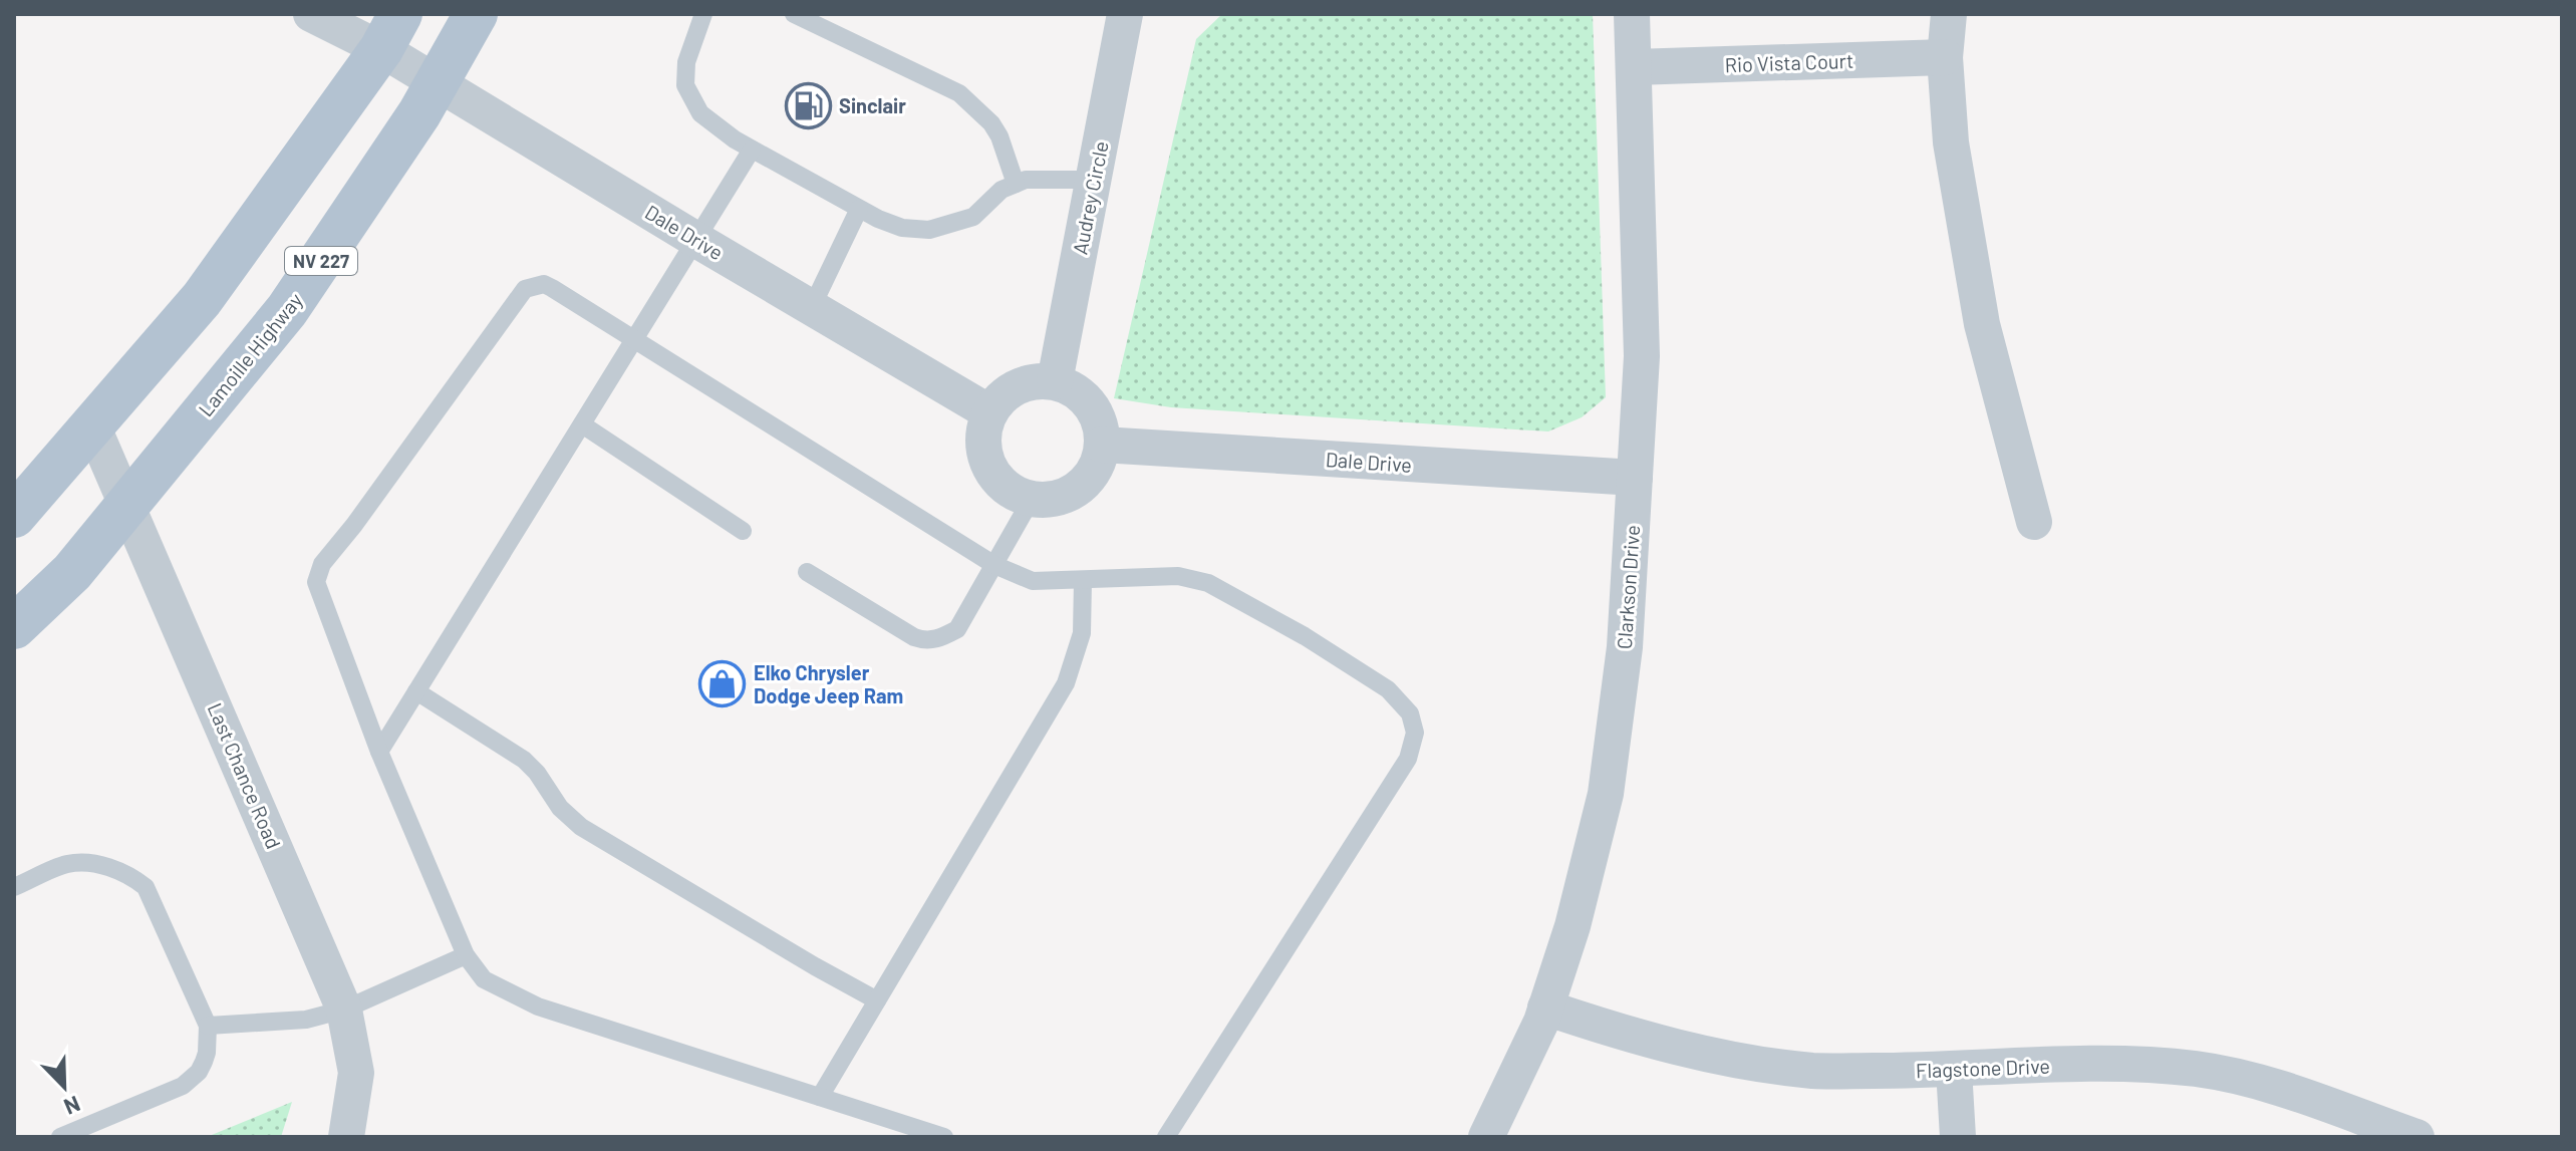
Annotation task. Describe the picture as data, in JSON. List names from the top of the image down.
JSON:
{
  "streets": {
    "main road": ["NV 227", "Lamoille Highway"],
    "street": [
      "Rio Vista Court",
      "Audrey Circle",
      "Dale Drive",
      "Clarkson Drive",
      "Last Chance Road",
      "Flagstone Drive"
    ]
  },
  "crossings": [
    ["Rio Vista Court", "Clarkson Drive"],
    ["Audrey Circle", "Dale Drive"],
    ["Dale Drive", "Lamoille Highway"],
    ["Dale Drive", "Clarkson Drive"],
    ["Lamoille Highway", "Last Chance Road"],
    ["Clarkson Drive", "Flagstone Drive"]
  ],
  "places": {
    "fuel station": ["Sinclair"],
    "shop": ["Elko Chrysler Dodge Jeep Ram"]
  },
  "north": "bottom right"
}
